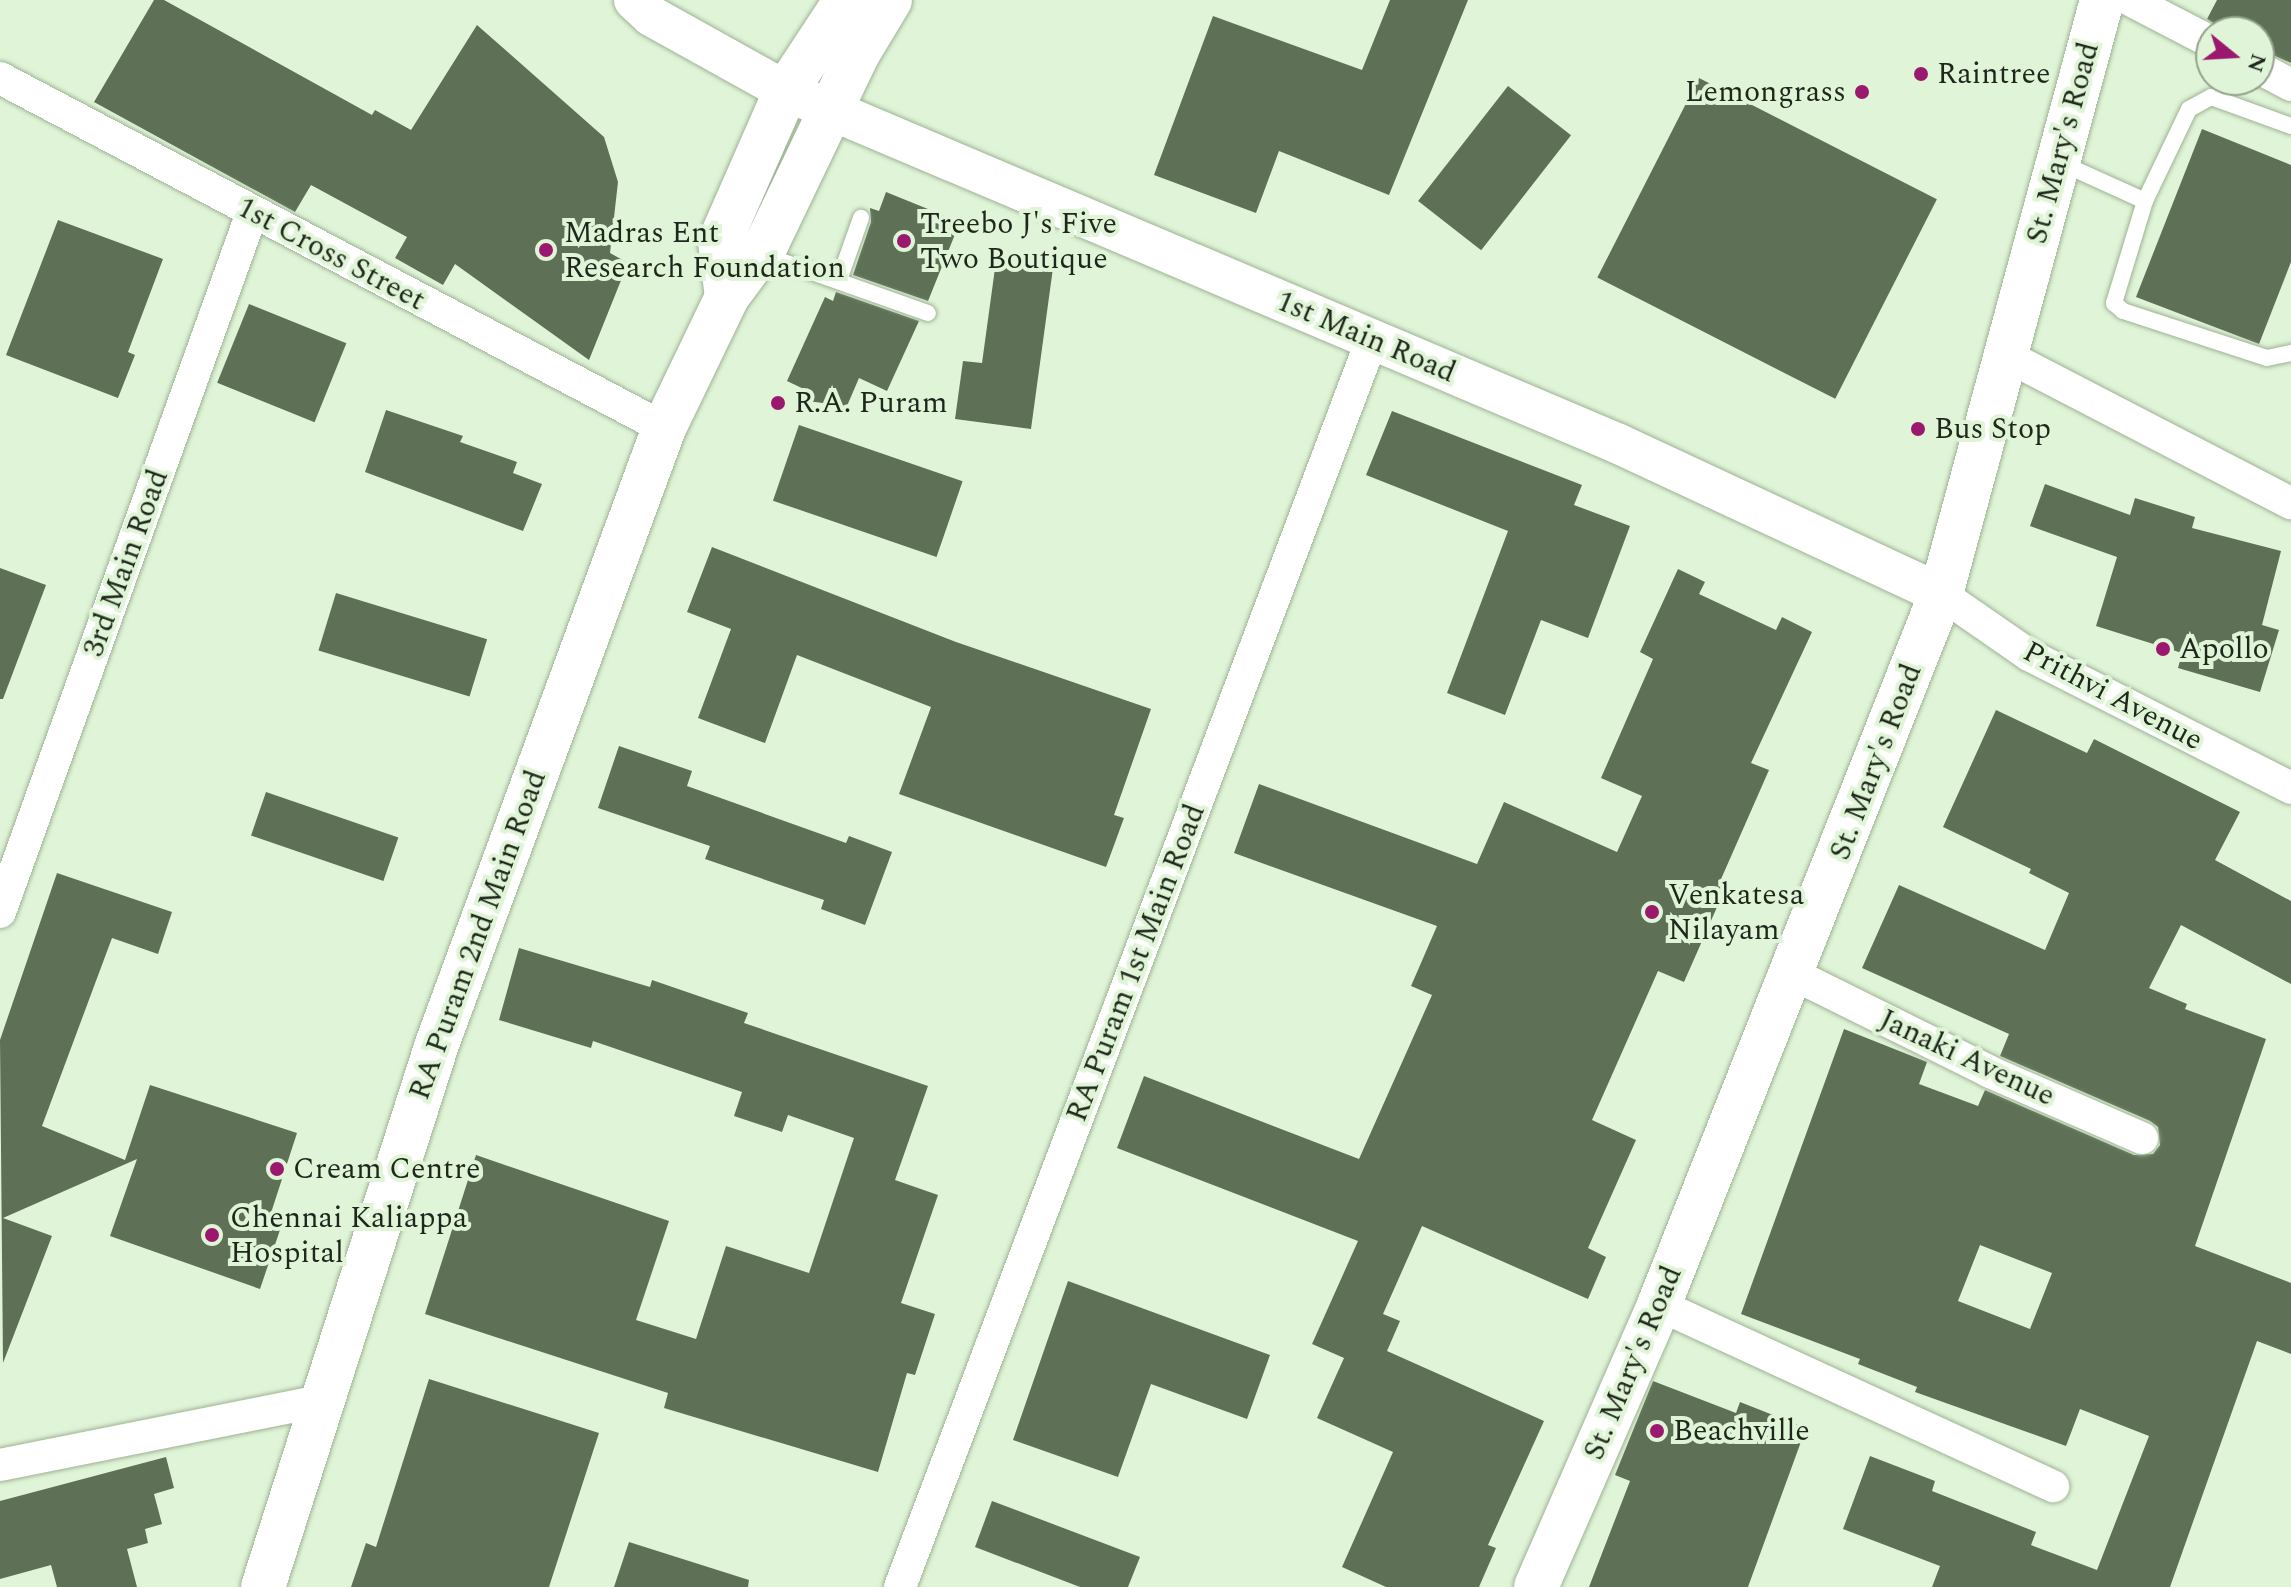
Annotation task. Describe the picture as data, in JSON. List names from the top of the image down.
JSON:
{
  "streets": {
    "main road": ["St. Mary's Road", "RA Puram 2nd Main Road"],
    "street": [
      "1st Cross Street",
      "1st Main Road",
      "3rd Main Road",
      "Prithvi Avenue",
      "RA Puram 1st Main Road",
      "Janaki Avenue"
    ]
  },
  "crossings": [
    ["St. Mary's Road", "1st Main Road"],
    ["St. Mary's Road", "Prithvi Avenue"],
    ["St. Mary's Road", "Janaki Avenue"],
    ["1st Cross Street", "3rd Main Road"],
    ["1st Cross Street", "RA Puram 2nd Main Road"],
    ["1st Main Road", "Prithvi Avenue"],
    ["1st Main Road", "RA Puram 2nd Main Road"],
    ["1st Main Road", "RA Puram 1st Main Road"]
  ],
  "places": [
    "Raintree",
    "Lemongrass",
    "Treebo J's Five Two Boutique",
    "Madras Ent Research Foundation",
    "R.A. Puram",
    "Bus Stop",
    "Apollo",
    "Venkatesa Nilayam",
    "Cream Centre",
    "Chennai Kaliappa Hospital",
    "Beachville"
  ],
  "north": "right"
}
